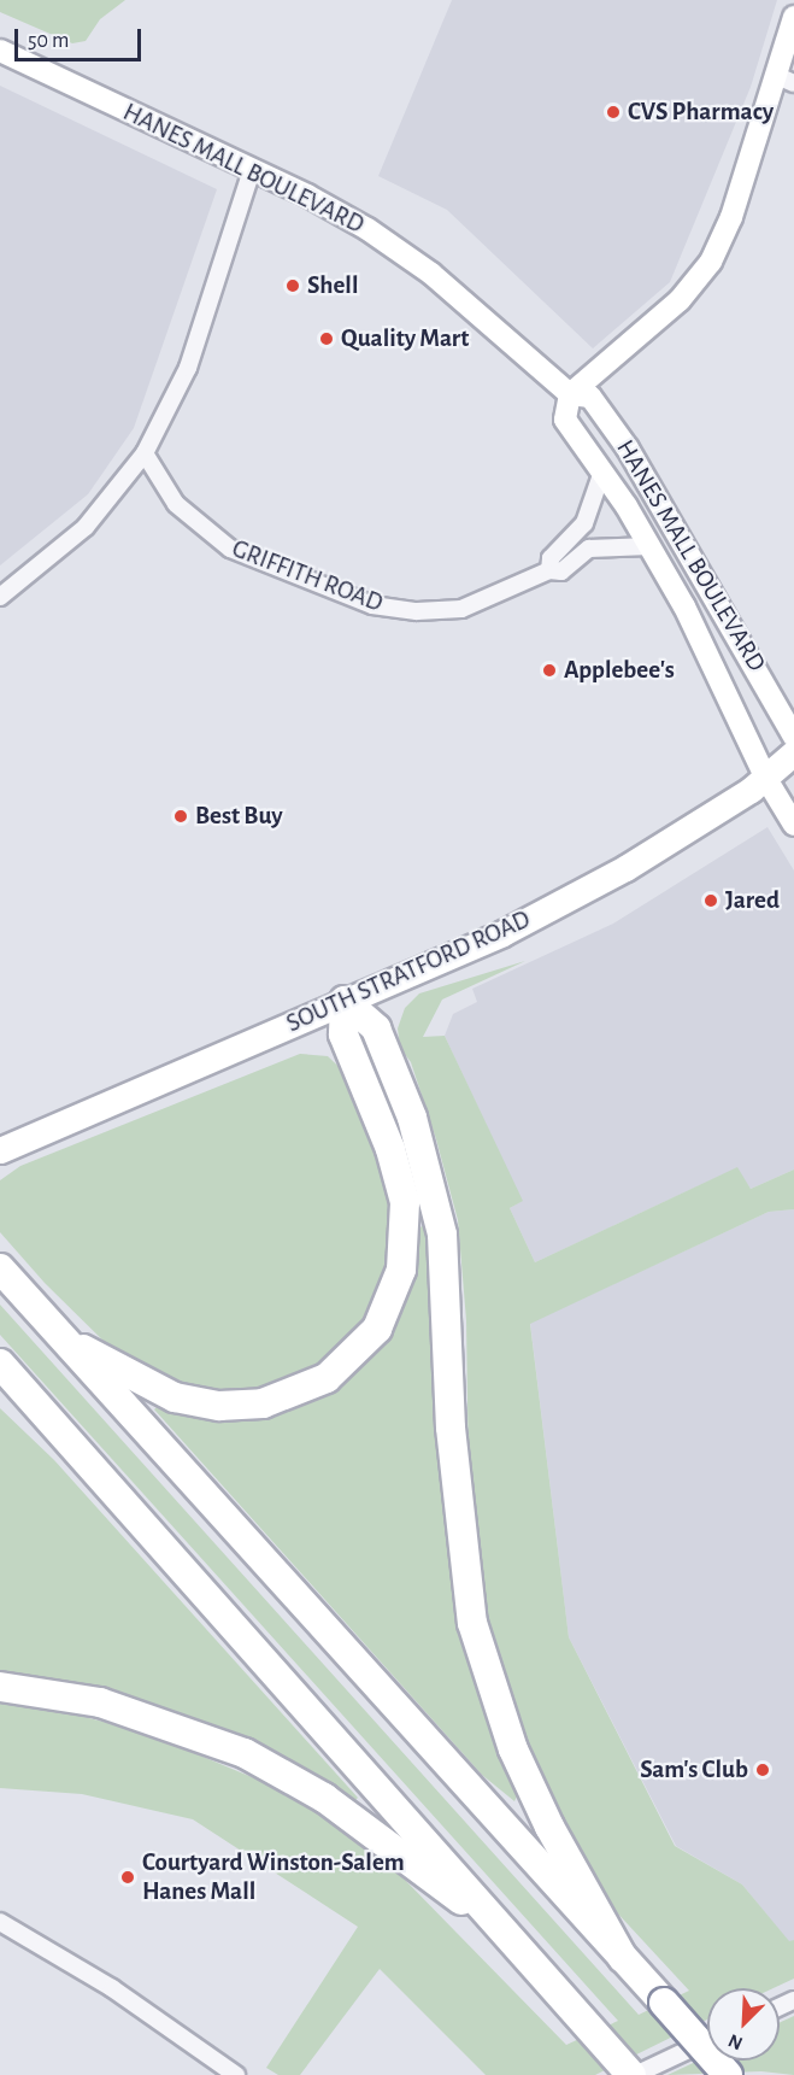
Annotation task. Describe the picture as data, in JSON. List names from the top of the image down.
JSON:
{
  "streets": {
    "main road": ["HANES MALL BOULEVARD", "SOUTH STRATFORD ROAD"],
    "street": ["GRIFFITH ROAD"]
  },
  "crossings": [
    ["HANES MALL BOULEVARD", "GRIFFITH ROAD"],
    ["HANES MALL BOULEVARD", "SOUTH STRATFORD ROAD"]
  ],
  "places": [
    "CVS Pharmacy",
    "Shell",
    "Quality Mart",
    "Applebee's",
    "Best Buy",
    "Jared",
    "Sam's Club",
    "Courtyard Winston-Salem Hanes Mall"
  ],
  "scale_bar": "50 m",
  "north": "bottom left"
}
